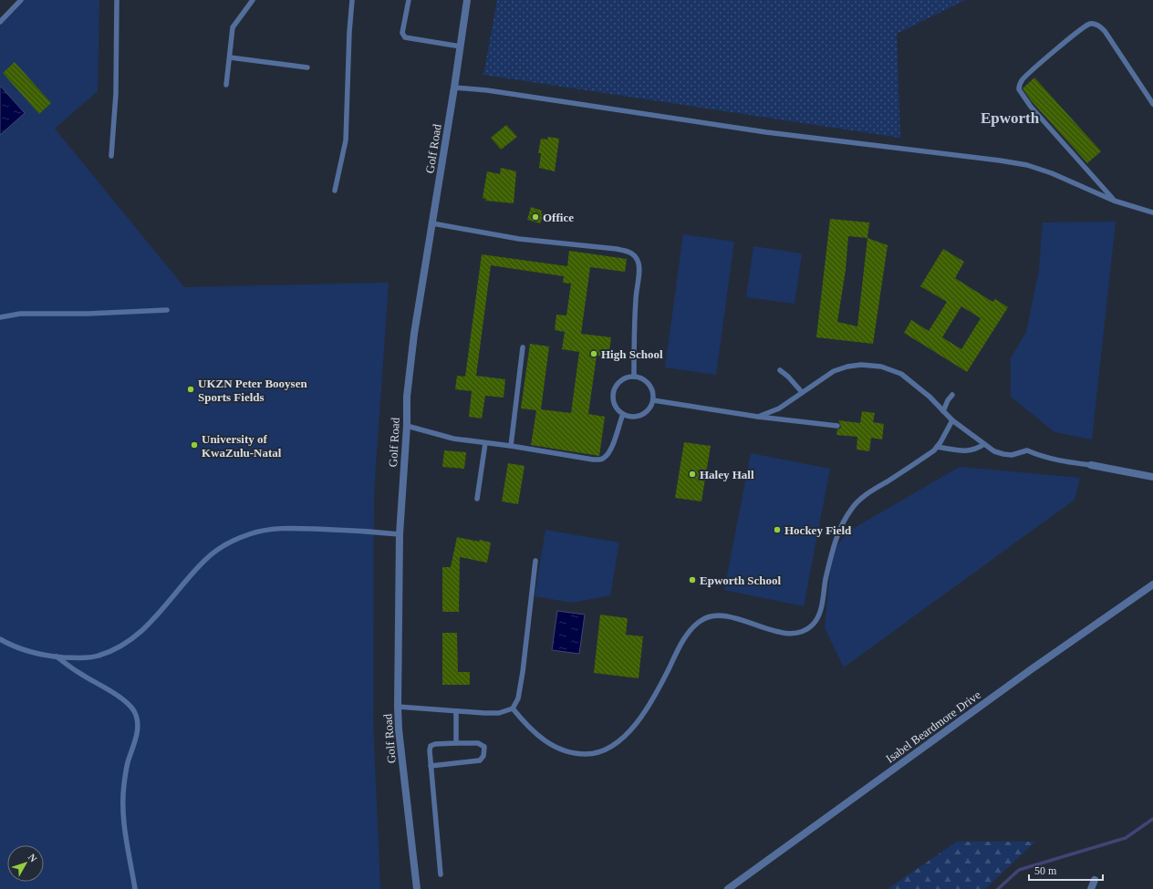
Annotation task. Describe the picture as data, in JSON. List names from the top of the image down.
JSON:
{
  "streets": {
    "street": ["Golf Road", "Isabel Beardmore Drive"]
  },
  "districts": ["Epworth"],
  "places": [
    "Office",
    "High School",
    "UKZN Peter Booysen Sports Fields",
    "University of KwaZulu-Natal",
    "Haley Hall",
    "Hockey Field",
    "Epworth School"
  ],
  "scale_bar": "50 m",
  "north": "top right"
}
